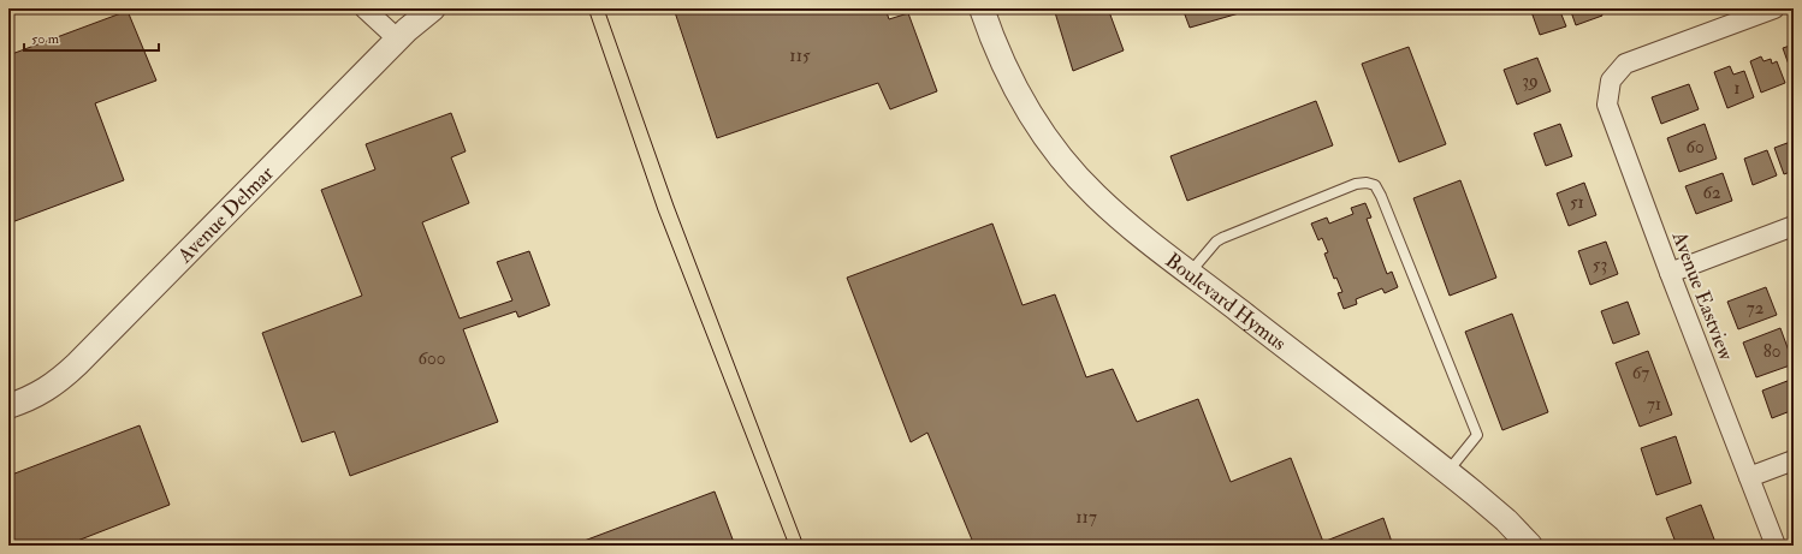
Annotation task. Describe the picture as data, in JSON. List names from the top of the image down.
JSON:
{
  "streets": {
    "street": ["Avenue Delmar", "Avenue Eastview", "Boulevard Hymus"]
  },
  "house_numbers": [
    "115",
    "39",
    "1",
    "60",
    "62",
    "51",
    "53",
    "72",
    "80",
    "600",
    "67",
    "71",
    "117"
  ],
  "scale_bar": "50 m"
}
